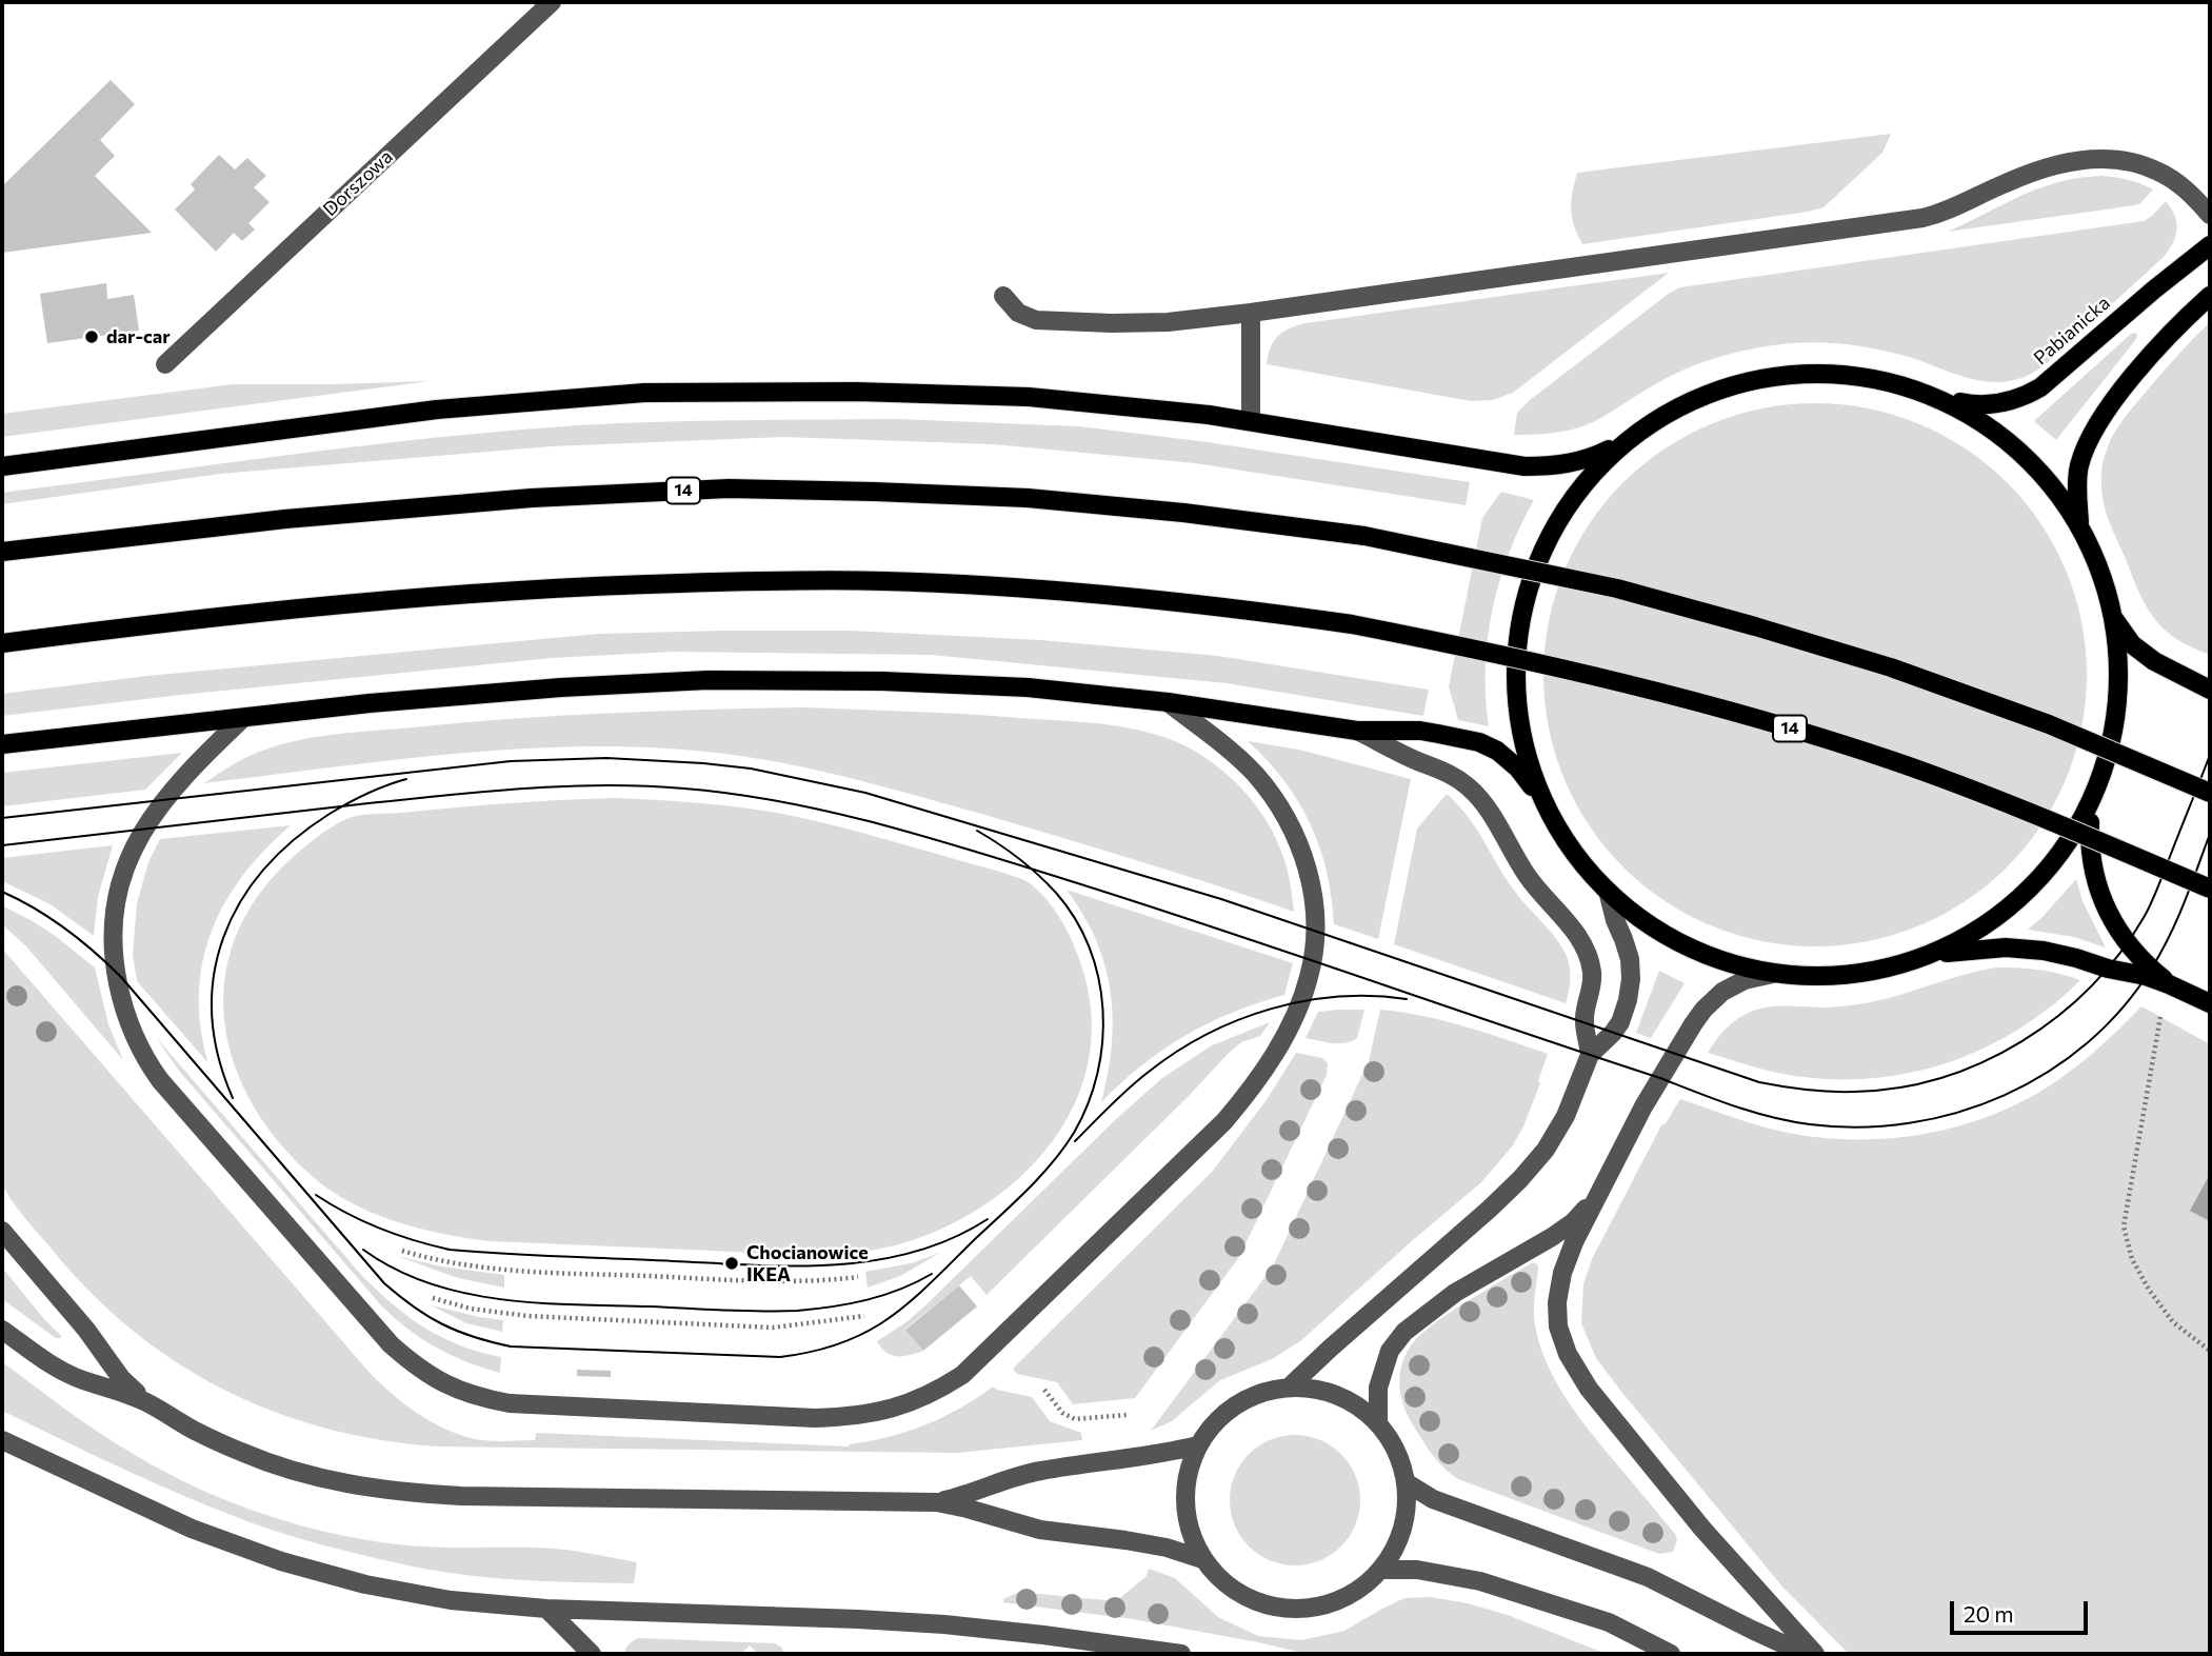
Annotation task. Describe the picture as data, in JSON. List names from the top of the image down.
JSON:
{
  "streets": {
    "main road": ["Pabianicka", "14"],
    "street": ["Dorszowa"]
  },
  "places": ["dar-car", "Chocianowice IKEA"],
  "scale_bar": "20 m"
}
